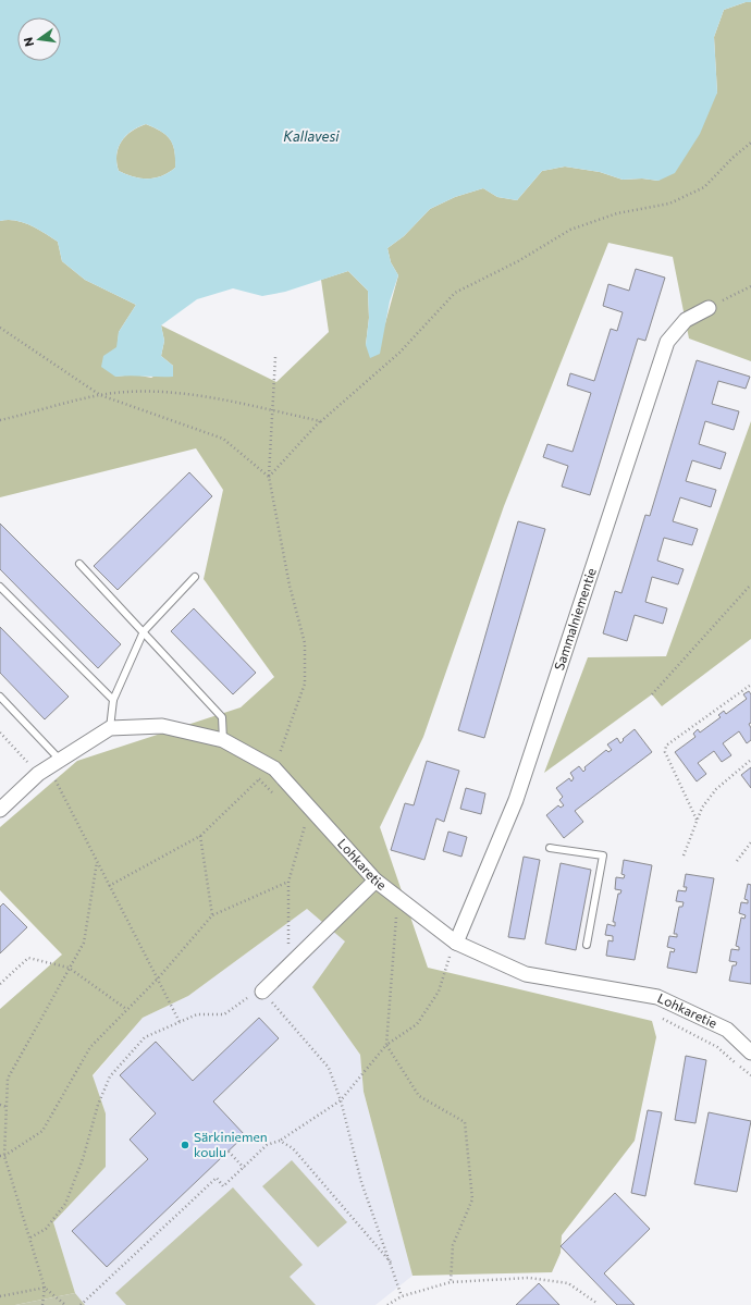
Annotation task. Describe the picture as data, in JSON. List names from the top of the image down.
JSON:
{
  "streets": {
    "street": ["Sammalniementie", "Lohkaretie"]
  },
  "crossings": [
    ["Sammalniementie", "Lohkaretie"]
  ],
  "water": ["Kallavesi"],
  "places": ["Särkiniemen koulu"],
  "north": "left"
}
